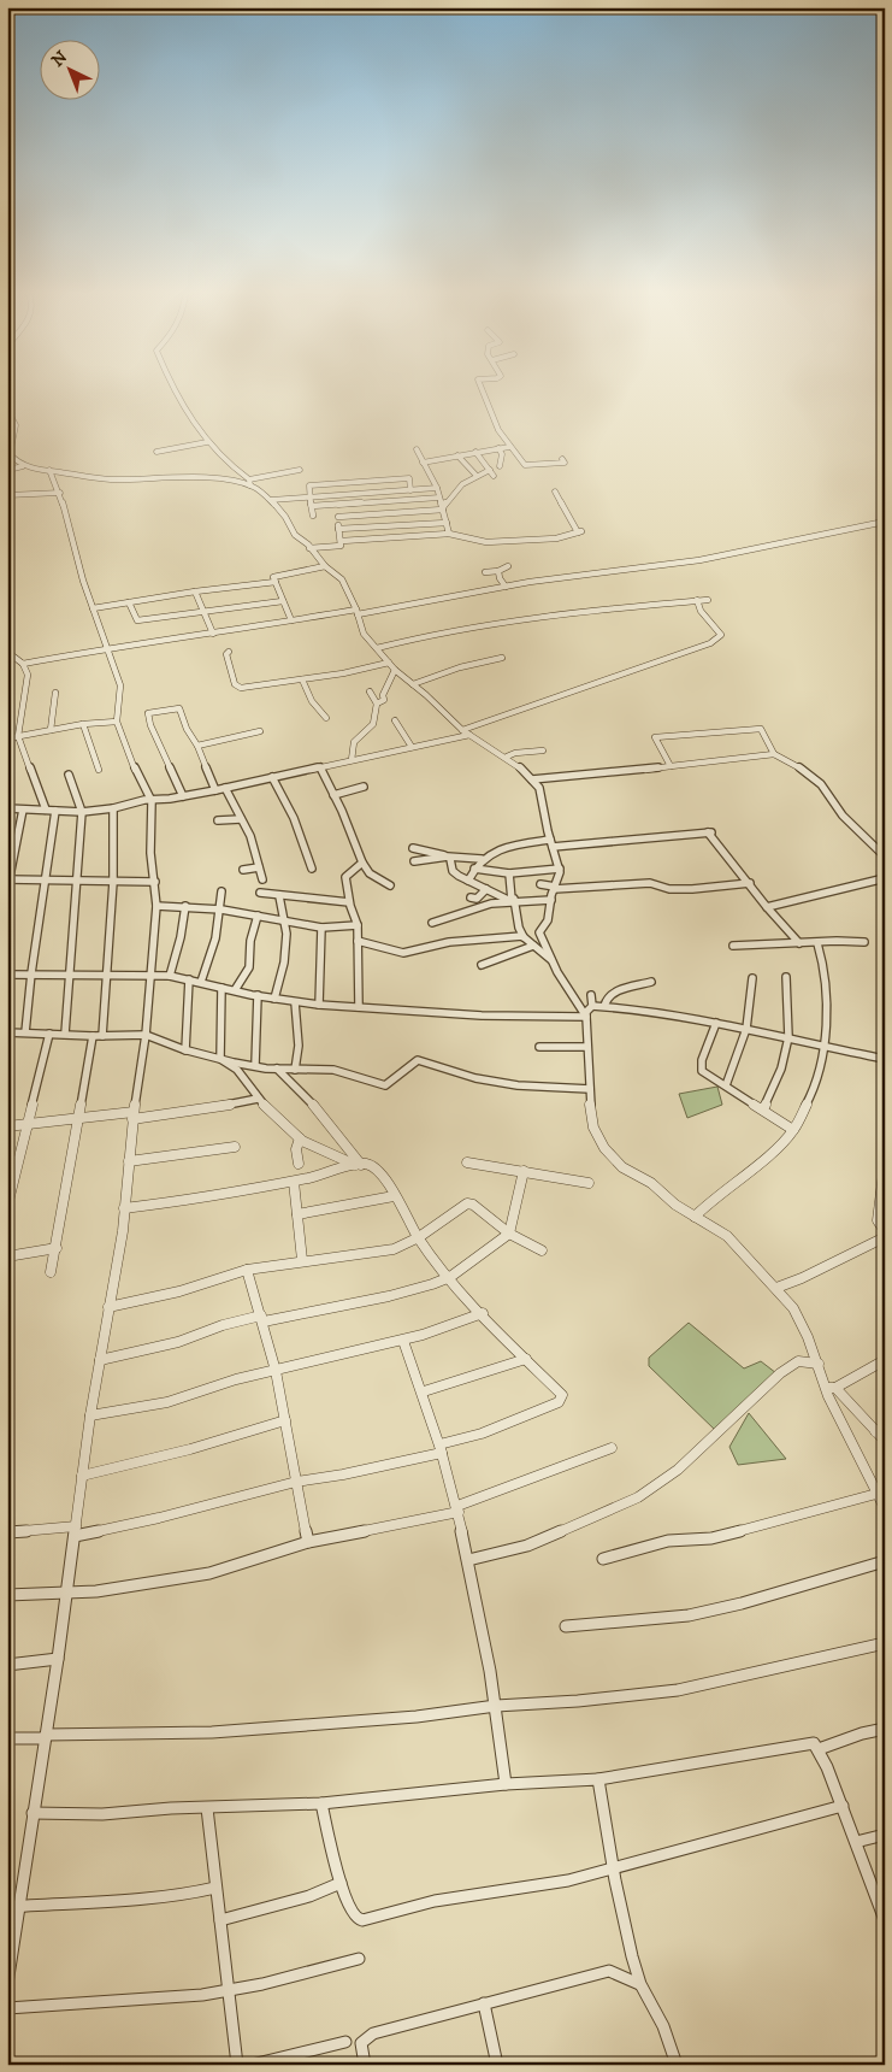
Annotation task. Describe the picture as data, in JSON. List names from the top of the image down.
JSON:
{
  "north": "top left"
}
